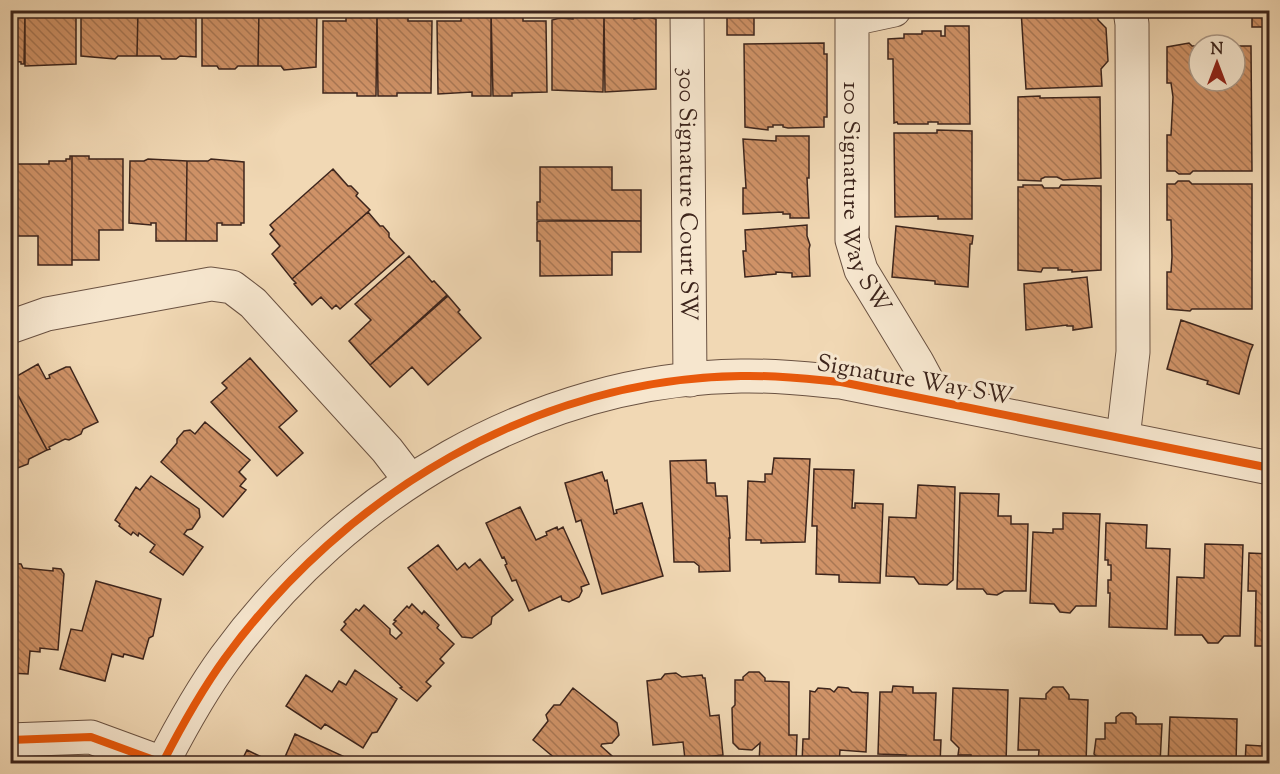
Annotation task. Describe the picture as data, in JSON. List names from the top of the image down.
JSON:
{
  "streets": {
    "street": ["300 Signature Court SW", "100 Signature Way SW", "Signature Way SW"]
  },
  "crossings": [
    ["300 Signature Court SW", "Signature Way SW"],
    ["100 Signature Way SW", "Signature Way SW"]
  ],
  "north": "top"
}
